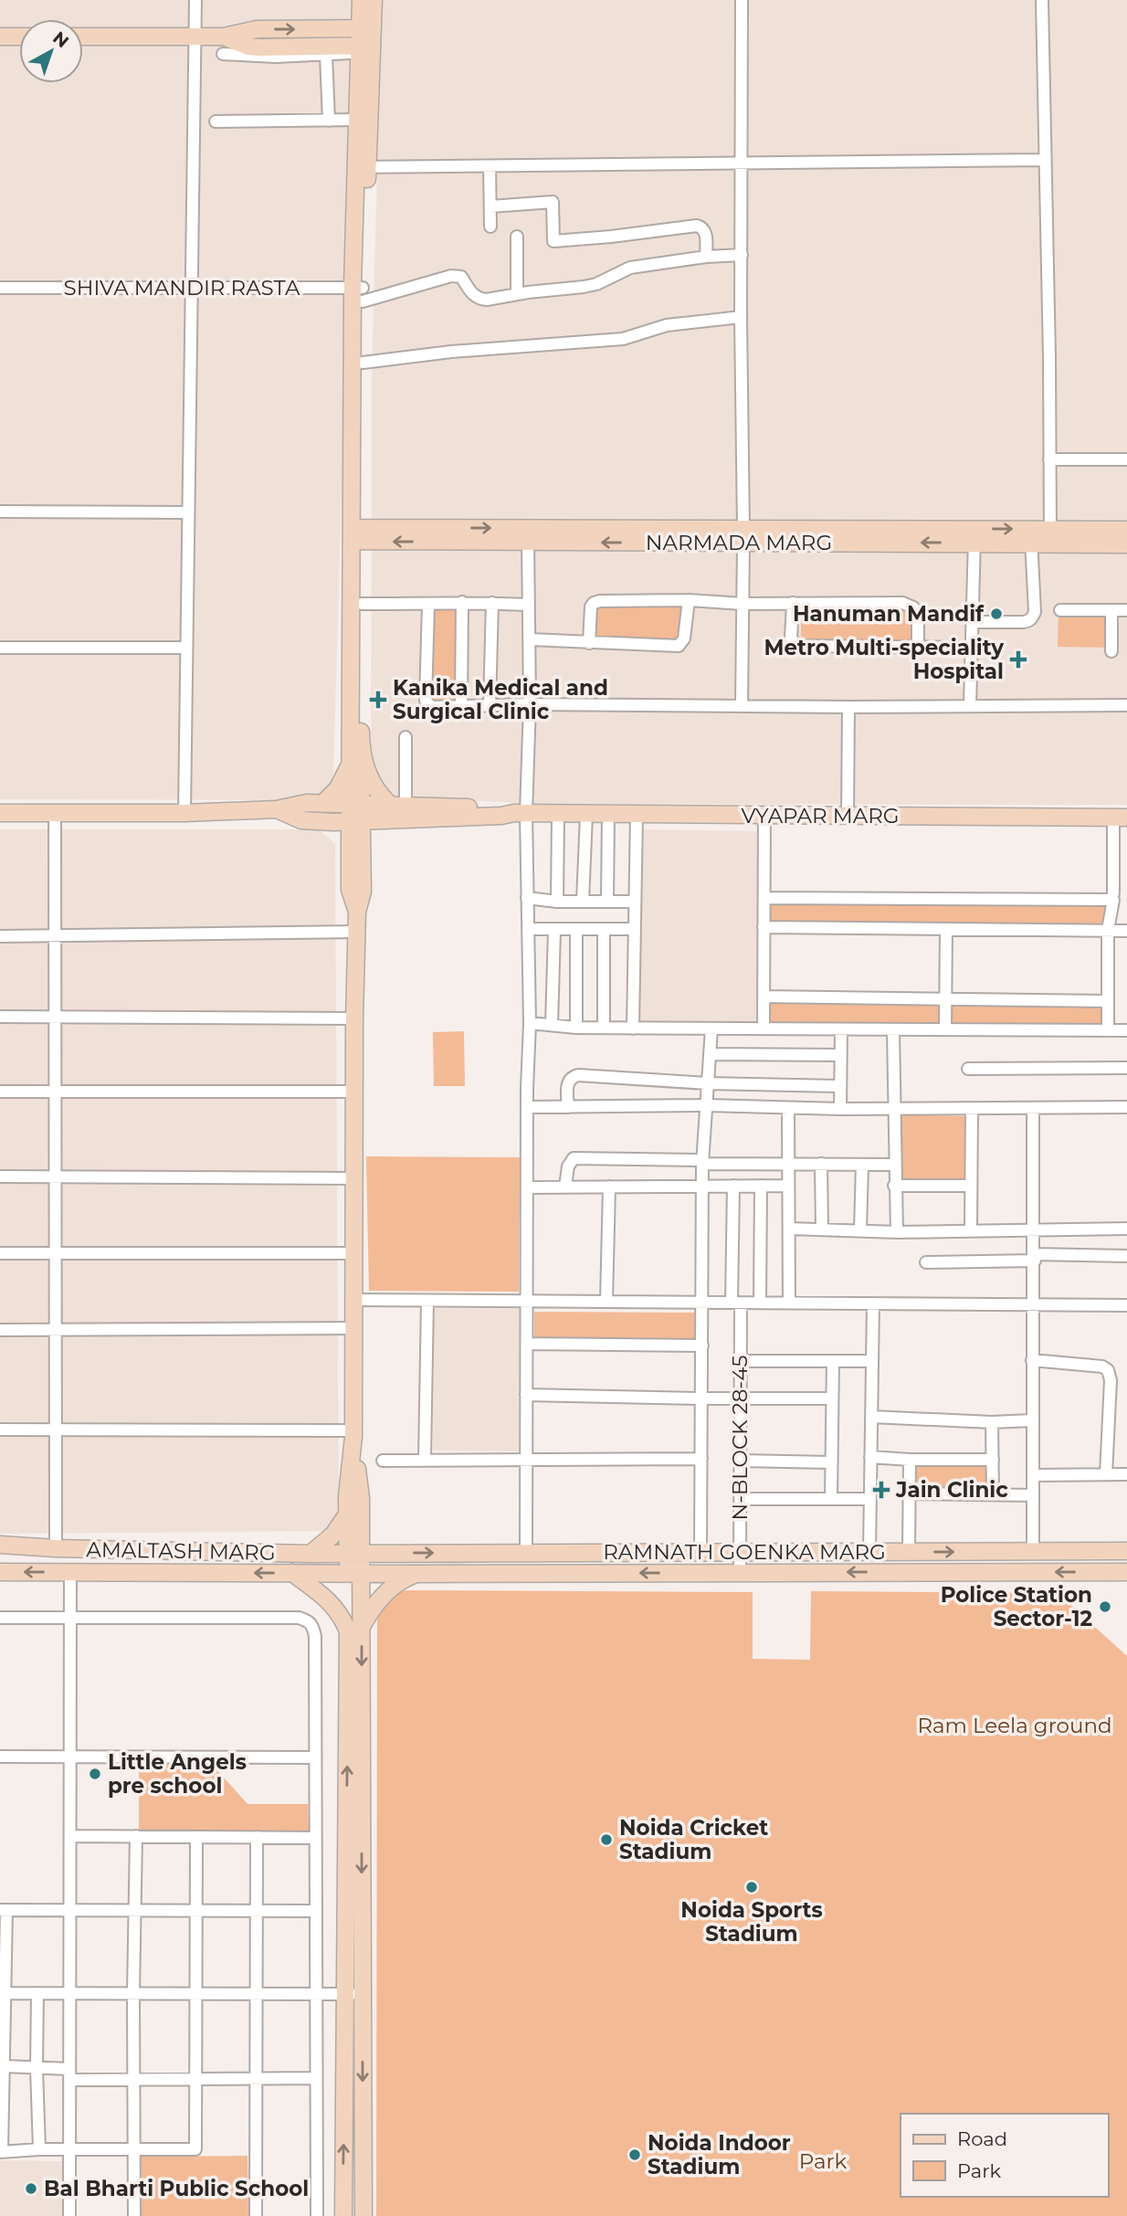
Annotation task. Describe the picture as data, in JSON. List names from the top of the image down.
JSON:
{
  "streets": {
    "main road": [
      "NARMADA MARG",
      "VYAPAR MARG",
      "AMALTASH MARG",
      "RAMNATH GOENKA MARG"
    ],
    "street": ["SHIVA MANDIR RASTA", "N-BLOCK 28-45"]
  },
  "crossings": [
    ["N-BLOCK 28-45", "RAMNATH GOENKA MARG"],
    ["AMALTASH MARG", "RAMNATH GOENKA MARG"]
  ],
  "parks": ["Ram Leela ground", "Park"],
  "places": {
    "other": [
      "Hanuman Mandif",
      "Police Station Sector-12",
      "Little Angels pre school",
      "Noida Cricket Stadium",
      "Noida Sports Stadium",
      "Noida Indoor Stadium",
      "Bal Bharti Public School"
    ],
    "health": ["Metro Multi-speciality Hospital", "Kanika Medical and Surgical Clinic", "Jain Clinic"]
  },
  "legend": ["Road", "Park"],
  "north": "top right"
}
